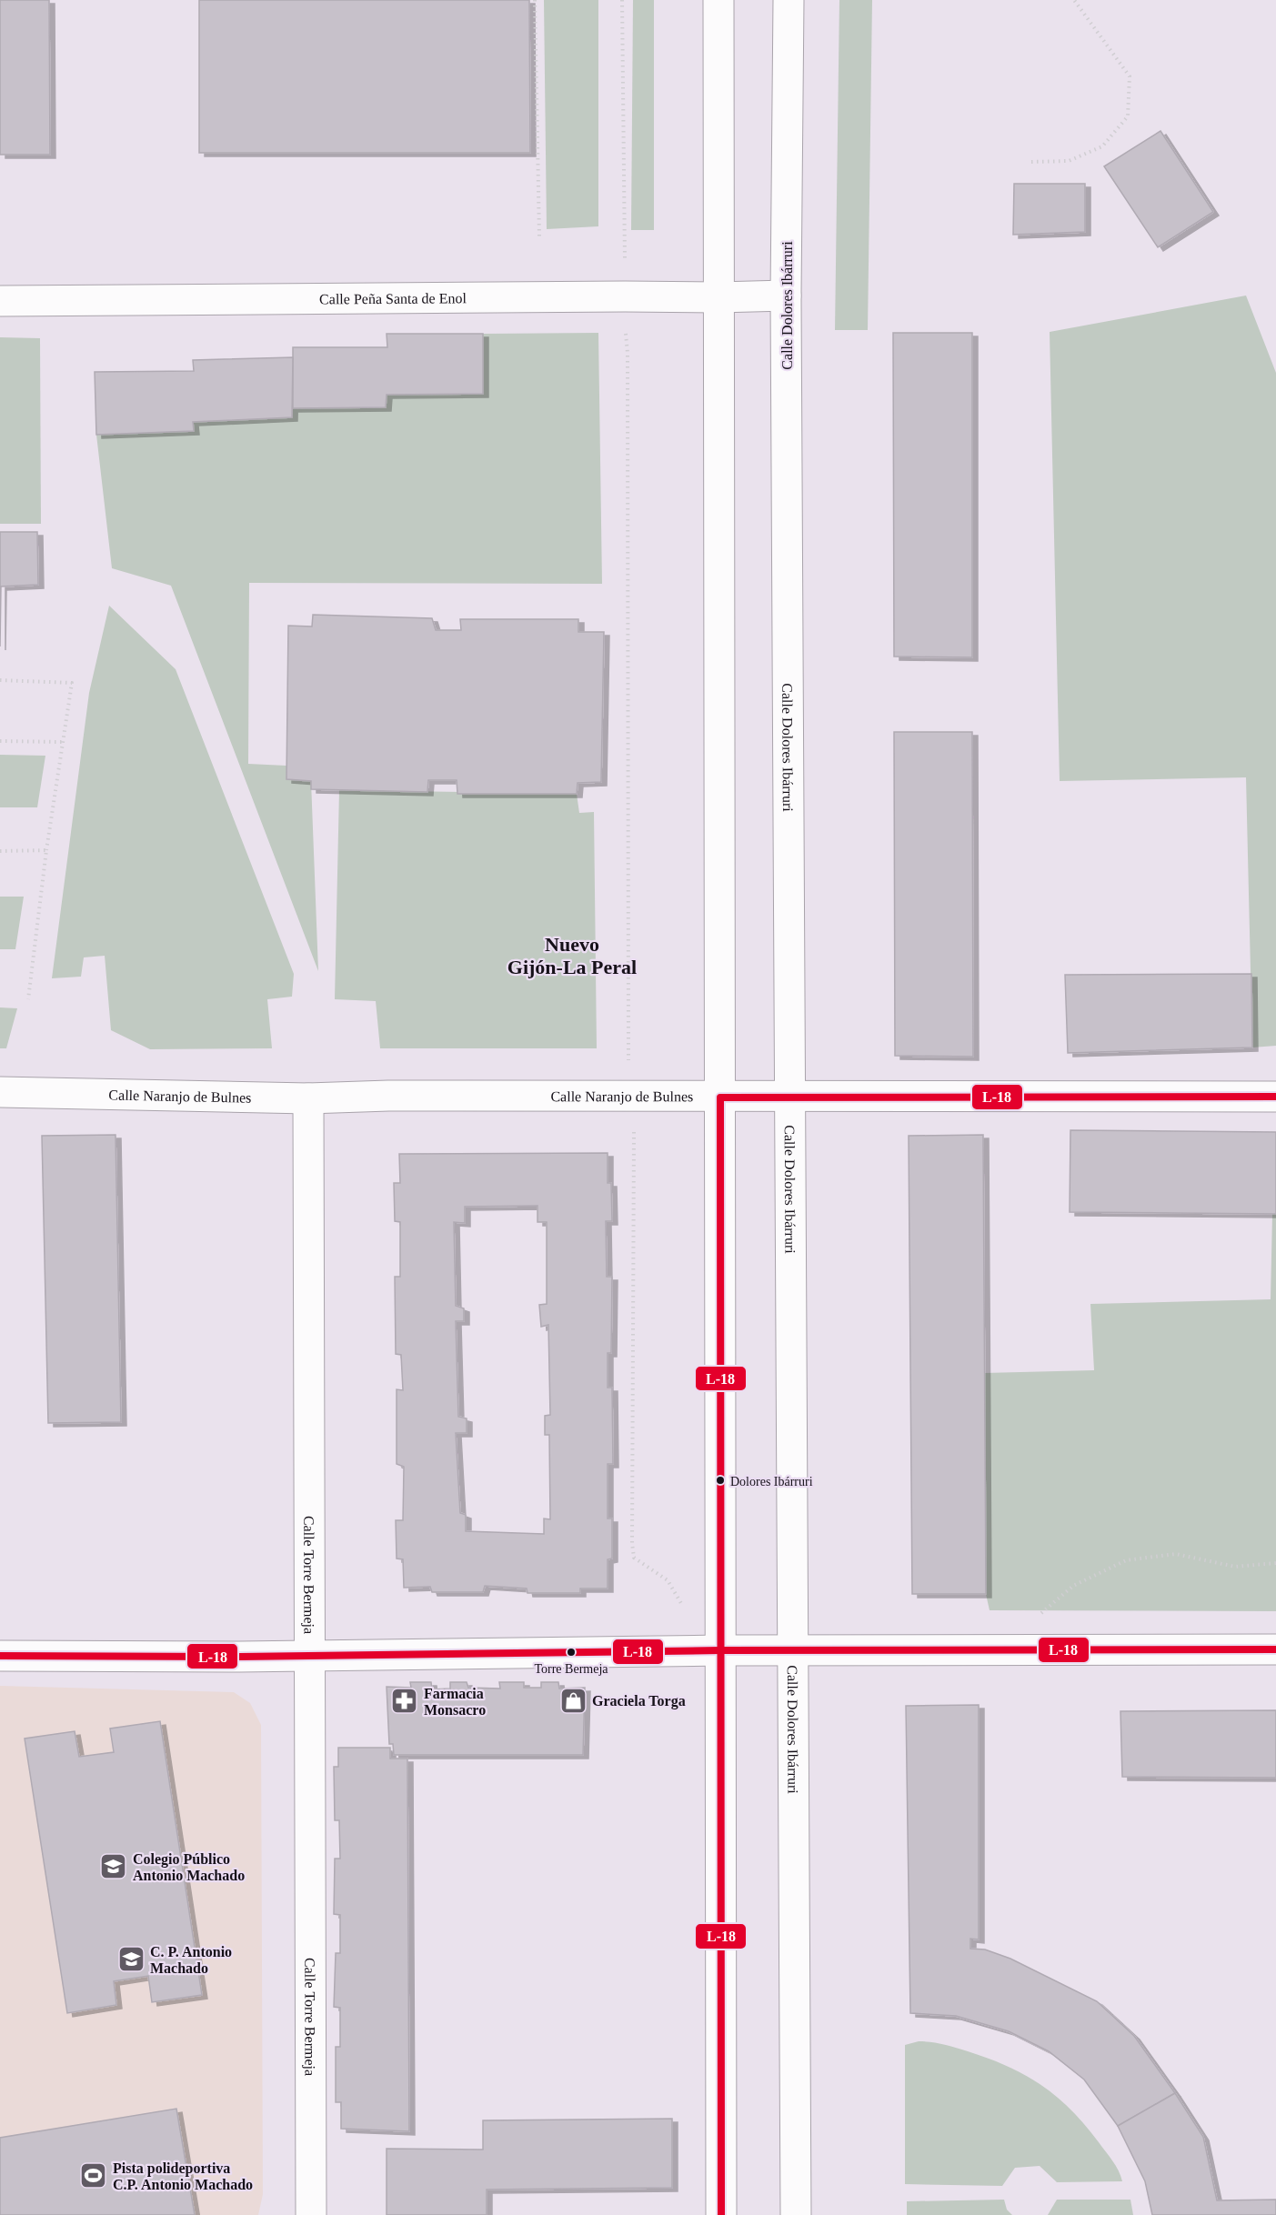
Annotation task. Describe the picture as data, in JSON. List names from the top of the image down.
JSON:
{
  "streets": {
    "street": [
      "Calle Peña Santa de Enol",
      "Calle Dolores Ibárruri",
      "Calle Naranjo de Bulnes",
      "Calle Torre Bermeja"
    ]
  },
  "crossings": [
    ["Calle Peña Santa de Enol", "Calle Dolores Ibárruri"],
    ["Calle Dolores Ibárruri", "Calle Naranjo de Bulnes"],
    ["Calle Naranjo de Bulnes", "Calle Torre Bermeja"]
  ],
  "districts": ["Nuevo Gijón-La Peral"],
  "places": {
    "other": ["Dolores Ibárruri", "Torre Bermeja"],
    "shop": ["Graciela Torga"],
    "pharmacy": ["Farmacia Monsacro"],
    "school or university": ["Colegio Público Antonio Machado", "C. P. Antonio Machado"],
    "sports": ["Pista polideportiva C.P. Antonio Machado"]
  },
  "lines": ["transit line L-18"]
}
